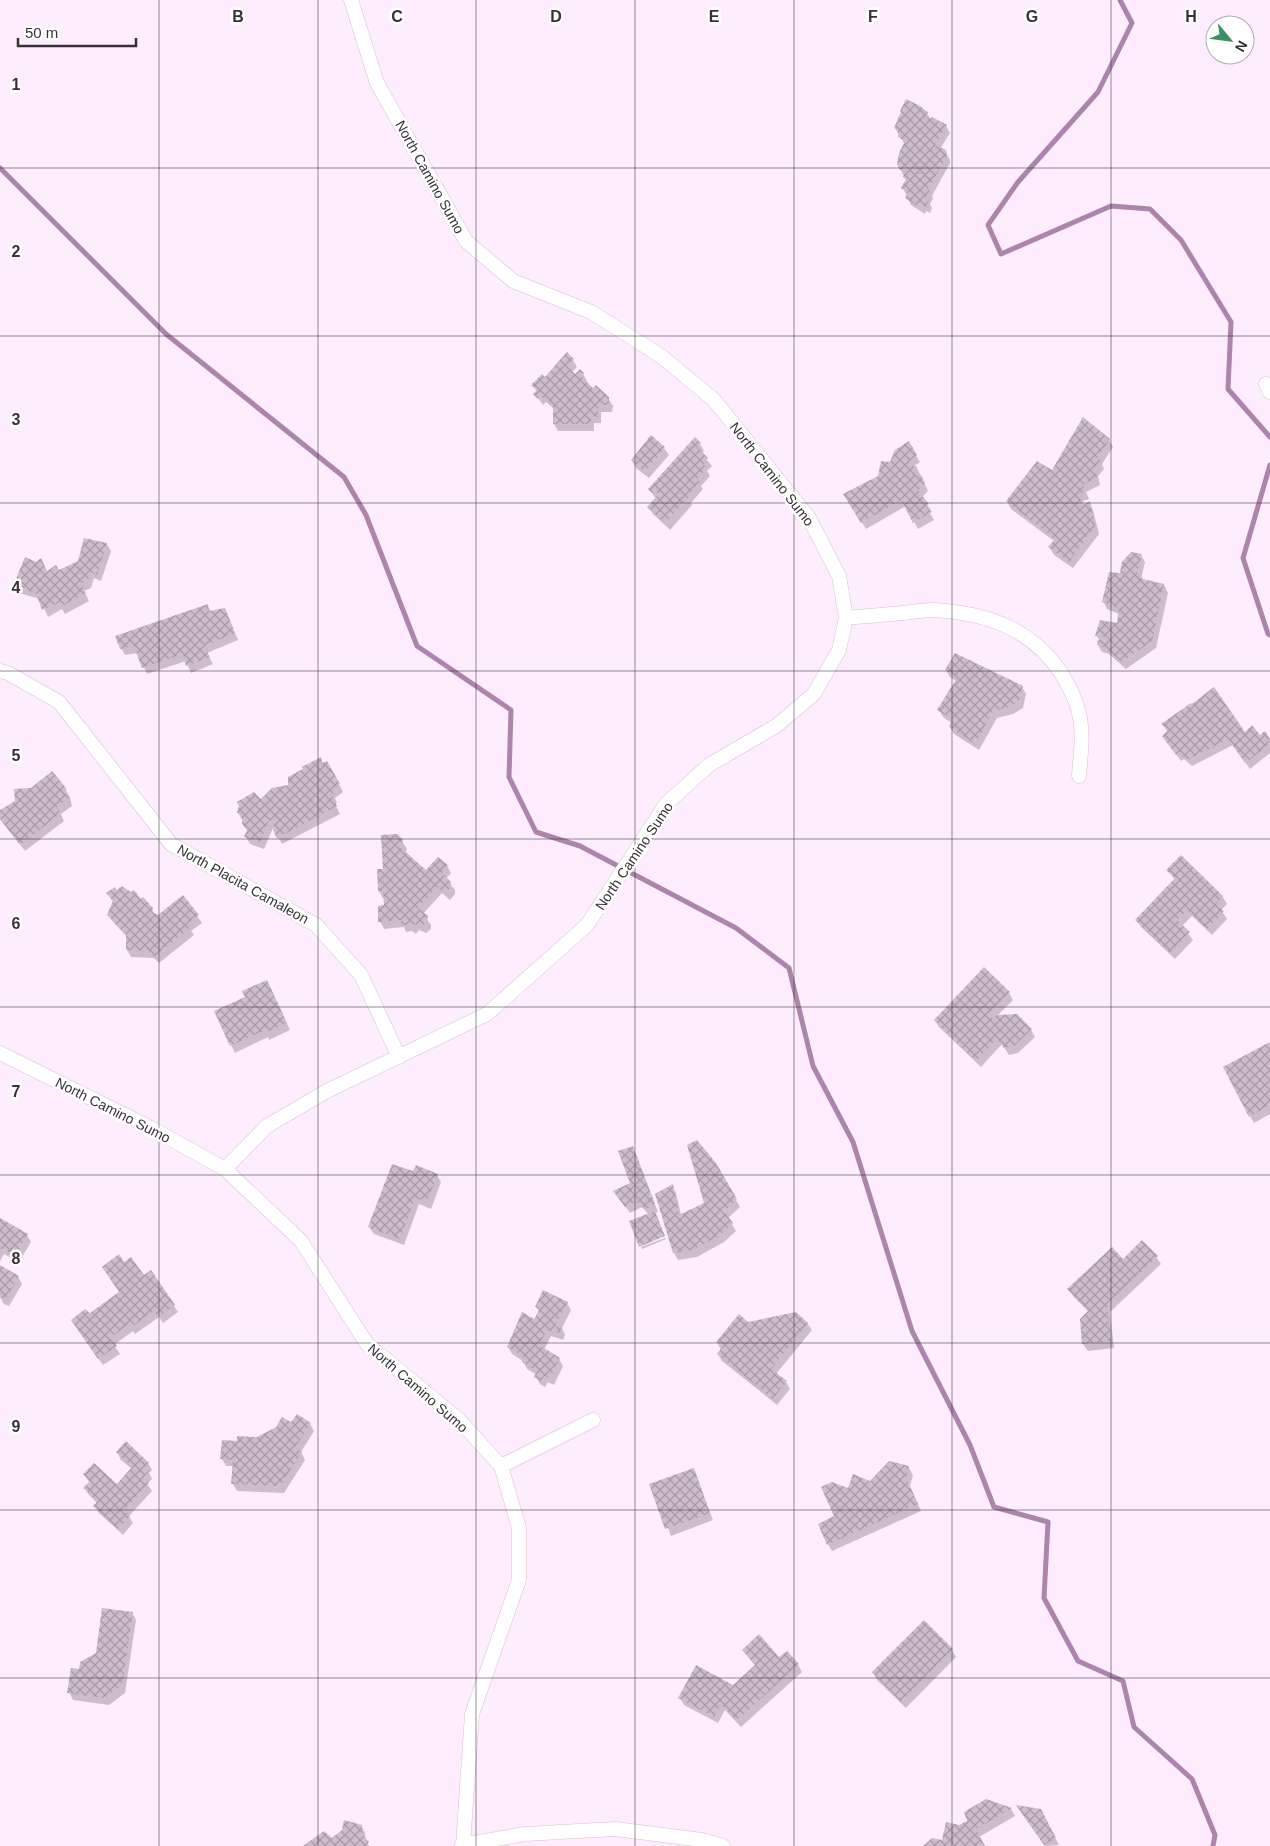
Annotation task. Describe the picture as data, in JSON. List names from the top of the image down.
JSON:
{
  "streets": {
    "street": ["North Camino Sumo", "North Placita Camaleon"]
  },
  "crossings": [
    ["North Camino Sumo", "North Placita Camaleon"]
  ],
  "scale_bar": "50 m",
  "north": "bottom right",
  "grid": {
    "columns": [
      "B",
      "C",
      "D",
      "E",
      "F",
      "G",
      "H"
    ],
    "rows": [
      "1",
      "2",
      "3",
      "4",
      "5",
      "6",
      "7",
      "8",
      "9"
    ]
  }
}
